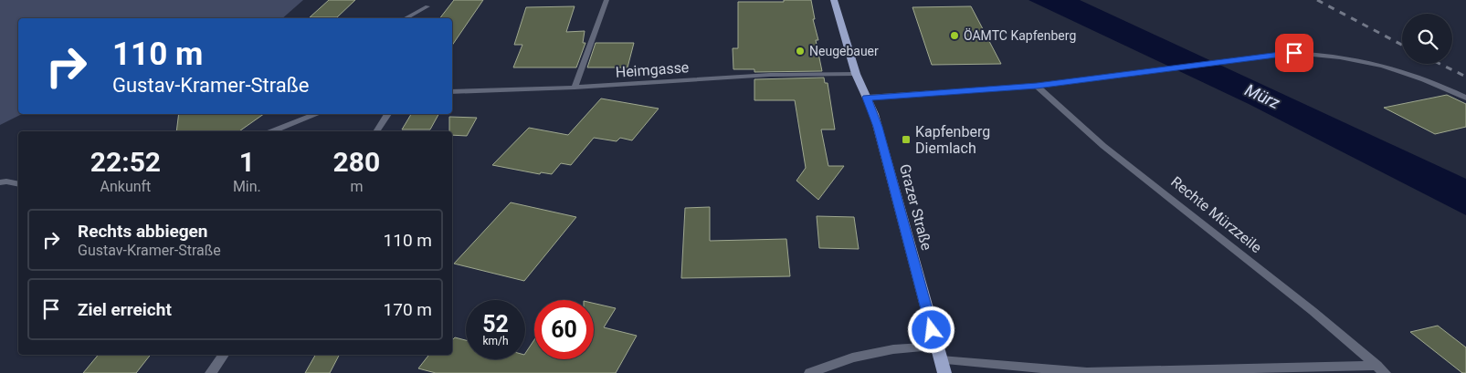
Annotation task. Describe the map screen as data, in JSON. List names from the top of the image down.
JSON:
{
  "streets": {
    "main road": ["Grazer Straße"],
    "street": ["Heimgasse", "Rechte Mürzzeile"]
  },
  "crossings": [
    ["Heimgasse", "Grazer Straße"],
    ["Grazer Straße", "Rechte Mürzzeile"]
  ],
  "water": ["Mürz"],
  "places": {
    "other": ["ÖAMTC Kapfenberg", "Neugebauer"],
    "transit": ["Kapfenberg Diemlach"]
  },
  "page": {
    "turn": ["110 m", "Gustav-Kramer-Straße"],
    "eta": [
      "22:52",
      "Ankunft",
      "1",
      "Min.",
      "280",
      "m"
    ],
    "list": [
      {
        "name": "Rechts abbiegen",
        "note": "Gustav-Kramer-Straße",
        "value": "110 m"
      },
      {
        "name": "Ziel erreicht",
        "value": "170 m"
      }
    ],
    "speed": "52 km/h",
    "limit": "60"
  }
}
